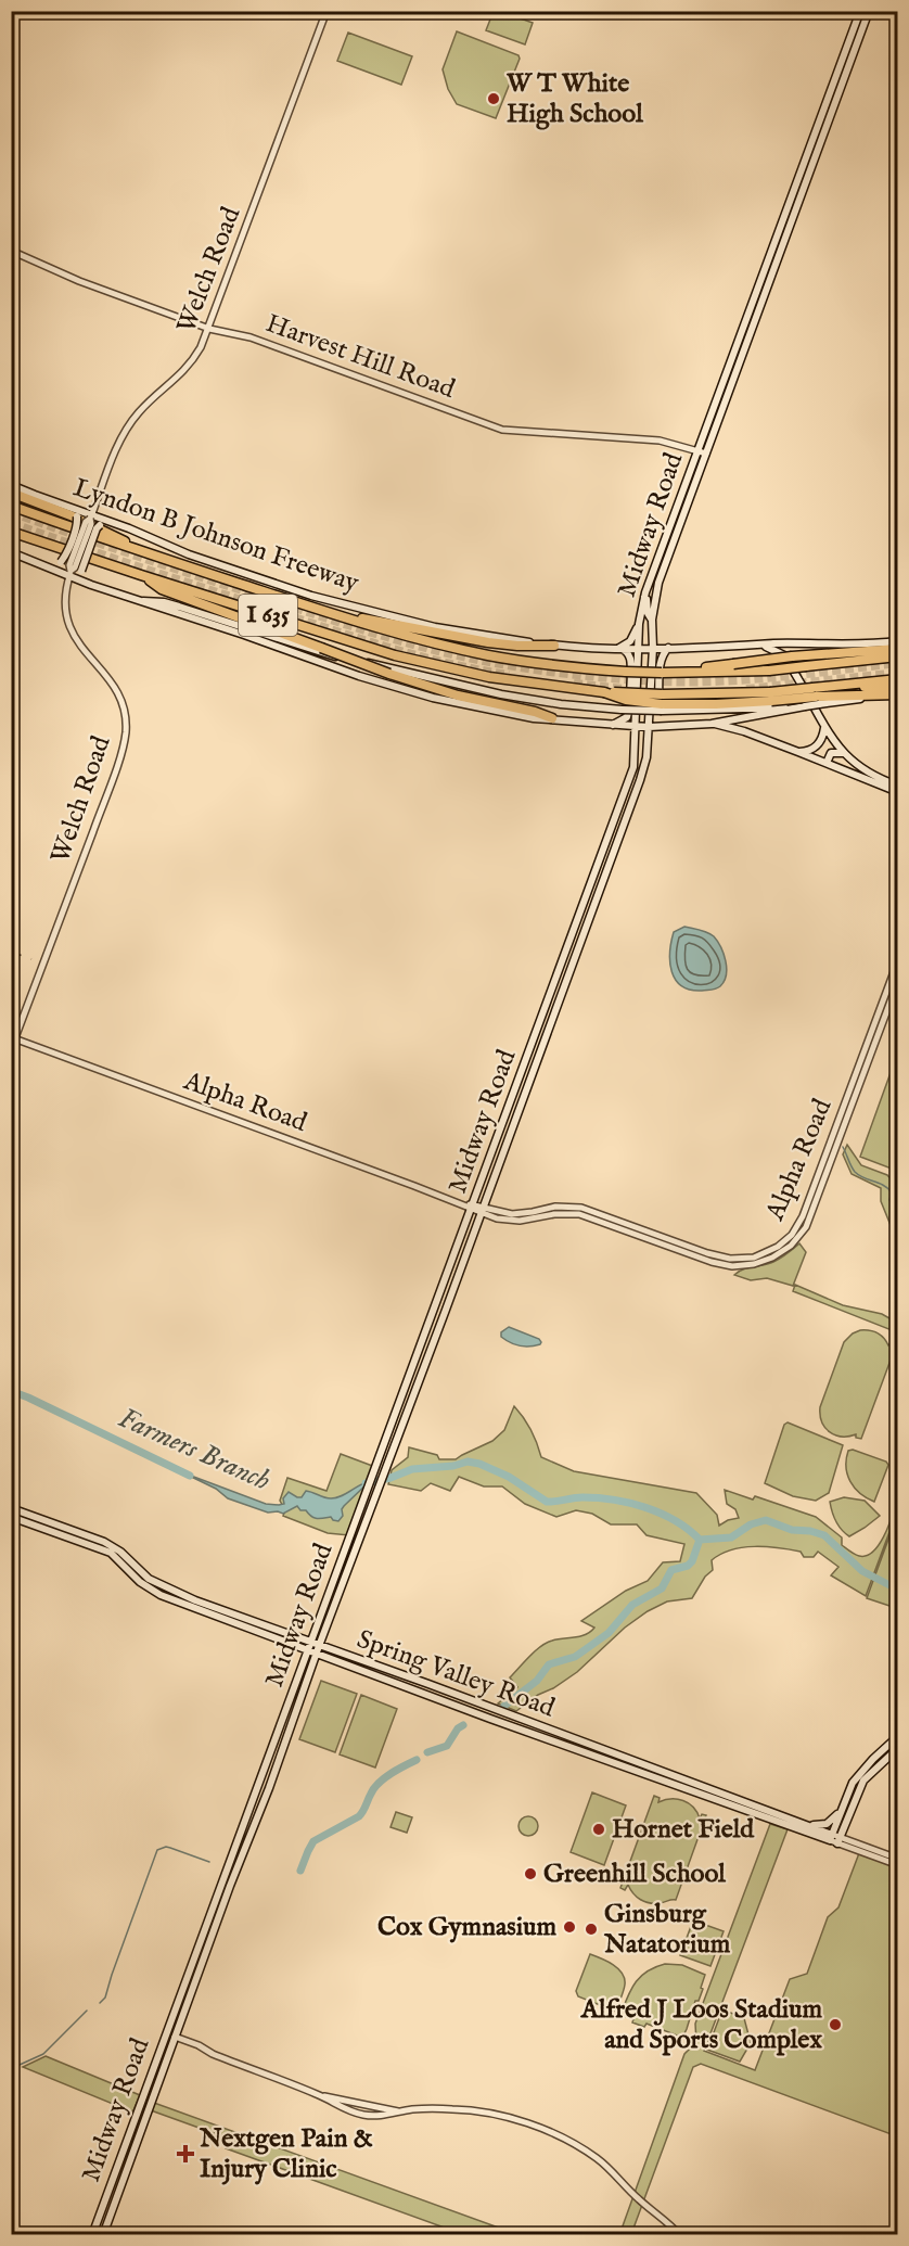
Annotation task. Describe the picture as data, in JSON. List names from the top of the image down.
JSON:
{
  "streets": {
    "highway": ["Lyndon B Johnson Freeway", "I 635"],
    "main road": ["Midway Road", "Spring Valley Road"],
    "street": ["Welch Road", "Harvest Hill Road", "Alpha Road"]
  },
  "crossings": [
    ["Welch Road", "Harvest Hill Road"],
    ["Welch Road", "Lyndon B Johnson Freeway"],
    ["Welch Road", "Alpha Road"],
    ["Harvest Hill Road", "Midway Road"],
    ["Midway Road", "Lyndon B Johnson Freeway"],
    ["Midway Road", "Alpha Road"],
    ["Midway Road", "Spring Valley Road"],
    ["Lyndon B Johnson Freeway", "I 635"]
  ],
  "water": ["Farmers Branch"],
  "places": {
    "other": [
      "W T White High School",
      "Hornet Field",
      "Greenhill School",
      "Cox Gymnasium",
      "Ginsburg Natatorium",
      "Alfred J Loos Stadium and Sports Complex"
    ],
    "health": ["Nextgen Pain & Injury Clinic"]
  }
}
